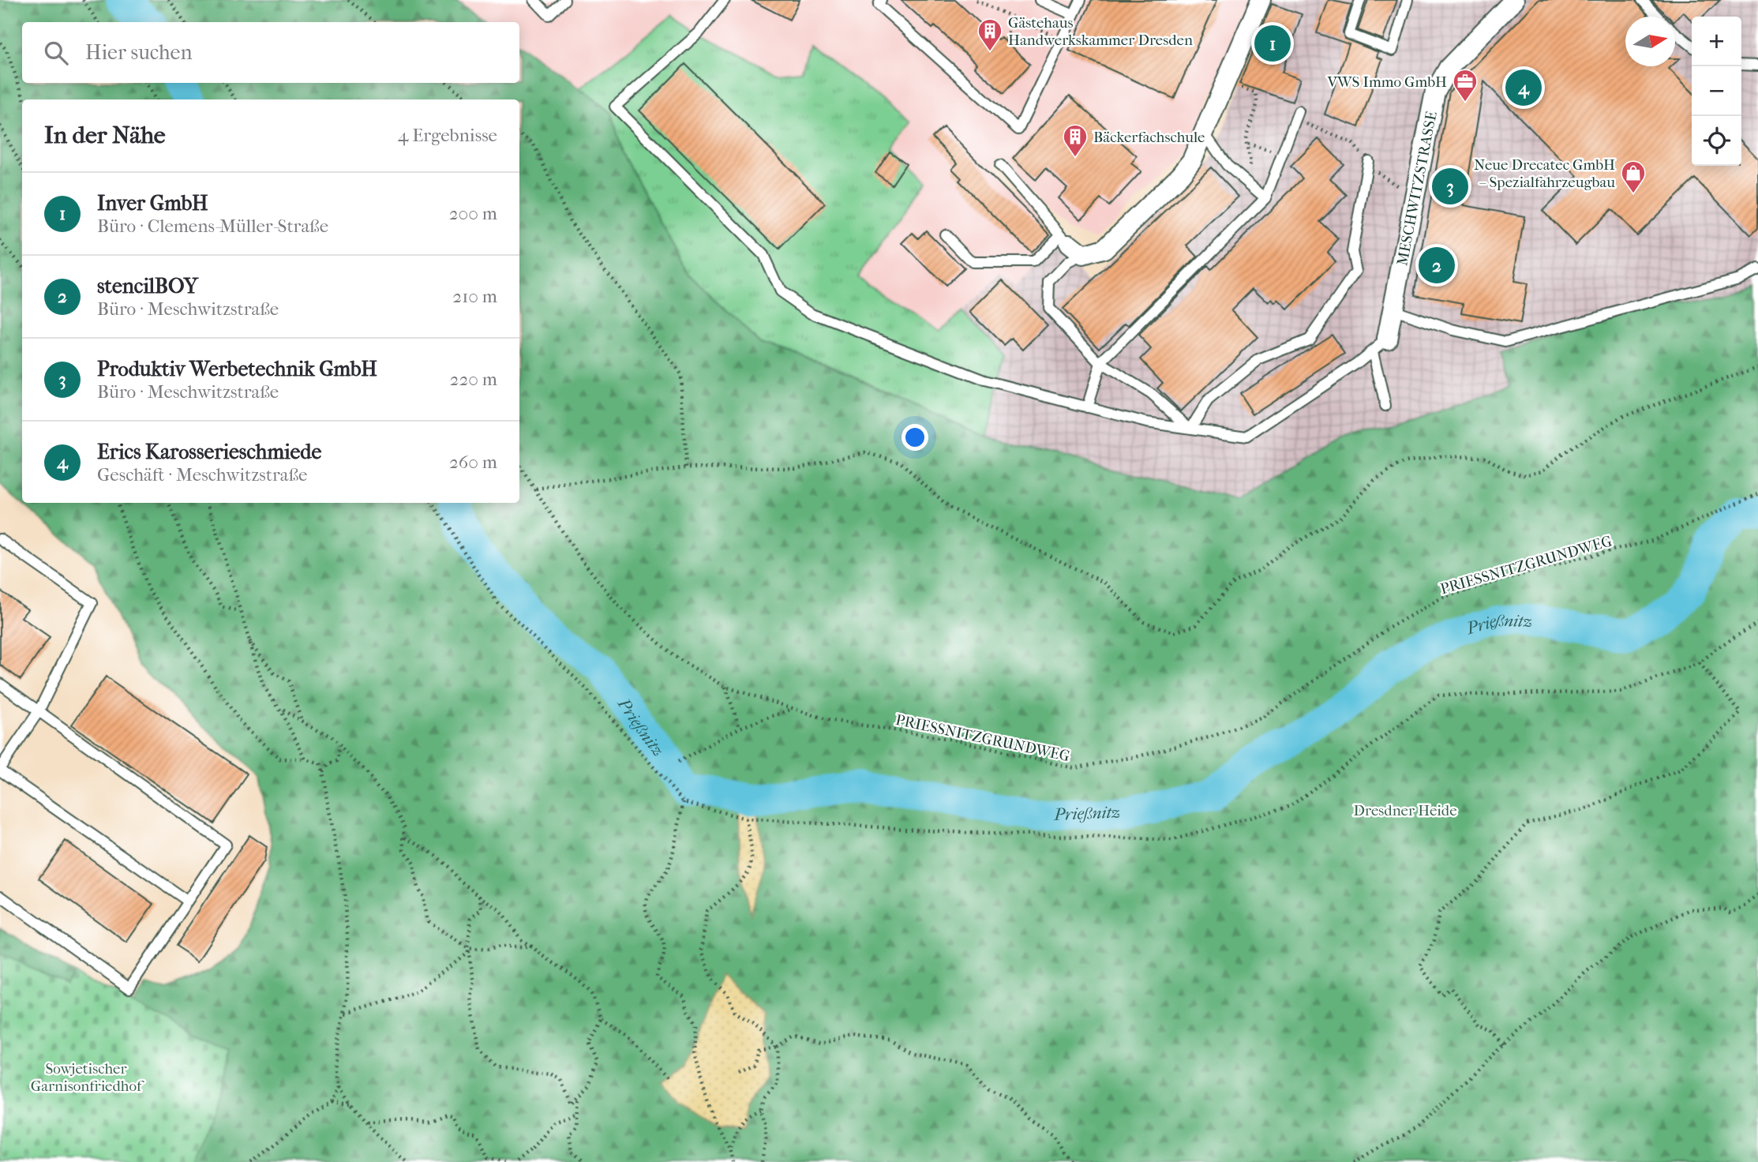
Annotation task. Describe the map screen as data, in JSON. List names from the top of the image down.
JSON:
{
  "streets": {
    "street": ["MESCHWITZSTRASSE"],
    "path": ["PRIESSNITZGRUNDWEG"]
  },
  "water": ["Prießnitz"],
  "parks": ["Dresdner Heide", "Sowjetischer Garnisonfriedhof"],
  "places": {
    "building": ["Gästehaus Handwerkskammer Dresden", "Bäckerfachschule"],
    "office": ["VWS Immo GmbH"],
    "shop": ["Neue Drecatec GmbH – Spezialfahrzeugbau"]
  },
  "north": "right",
  "page": {
    "map_buttons": ["+", "−"],
    "pins": [
      "1",
      "4",
      "3",
      "2"
    ],
    "search": "Hier suchen",
    "heading": ["In der Nähe", "4 Ergebnisse"],
    "list": [
      {
        "mark": "1",
        "name": "Inver GmbH",
        "note": "Büro · Clemens-Müller-Straße",
        "value": "200 m"
      },
      {
        "mark": "2",
        "name": "stencilBOY",
        "note": "Büro · Meschwitzstraße",
        "value": "210 m"
      },
      {
        "mark": "3",
        "name": "Produktiv Werbetechnik GmbH",
        "note": "Büro · Meschwitzstraße",
        "value": "220 m"
      },
      {
        "mark": "4",
        "name": "Erics Karosserieschmiede",
        "note": "Geschäft · Meschwitzstraße",
        "value": "260 m"
      }
    ]
  }
}
